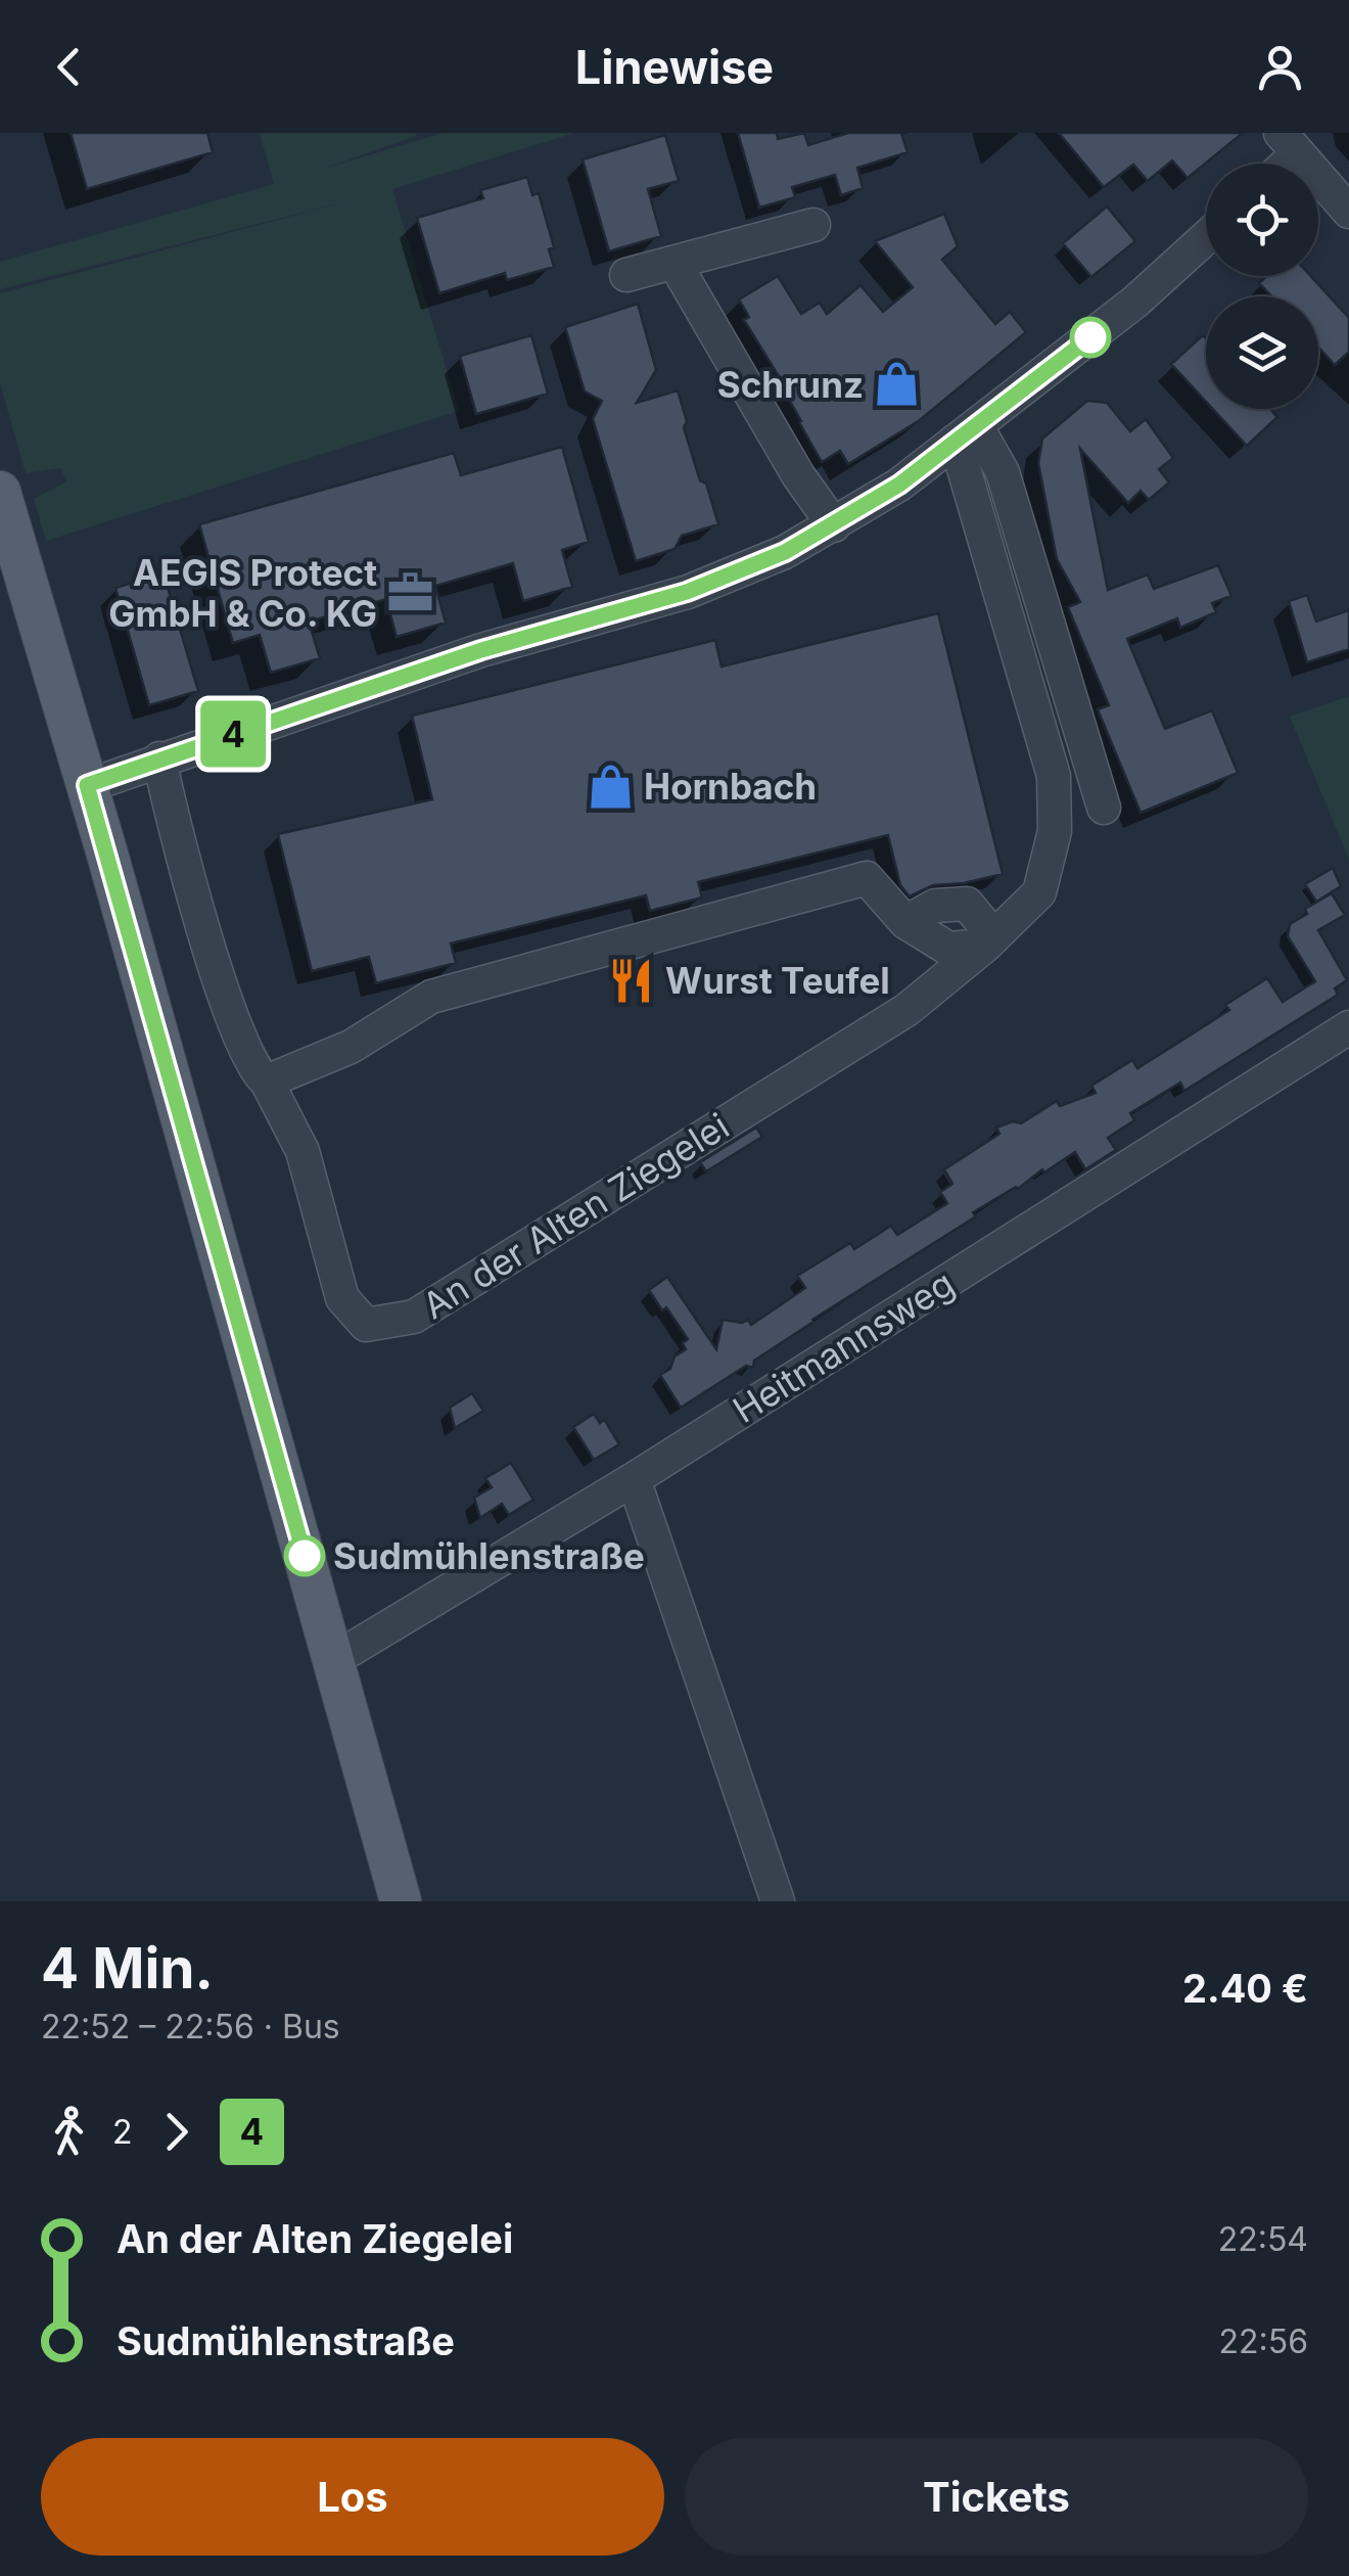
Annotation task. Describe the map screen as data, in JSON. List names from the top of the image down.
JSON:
{
  "streets": {
    "street": ["An der Alten Ziegelei", "Heitmannsweg"]
  },
  "places": {
    "shop": ["Schrunz", "Hornbach"],
    "office": ["AEGIS Protect GmbH & Co. KG"],
    "restaurant": ["Wurst Teufel"],
    "other": ["Sudmühlenstraße"]
  },
  "lines": ["bus line 4"],
  "page": {
    "header": "Linewise",
    "on_map": "4",
    "heading": ["4 Min.", "22:52 – 22:56 · Bus", "2.40 €"],
    "legs": ["2", "4"],
    "list": [
      {
        "name": "An der Alten Ziegelei",
        "value": "22:54"
      },
      {
        "name": "Sudmühlenstraße",
        "value": "22:56"
      }
    ],
    "buttons": ["Los", "Tickets"]
  }
}
